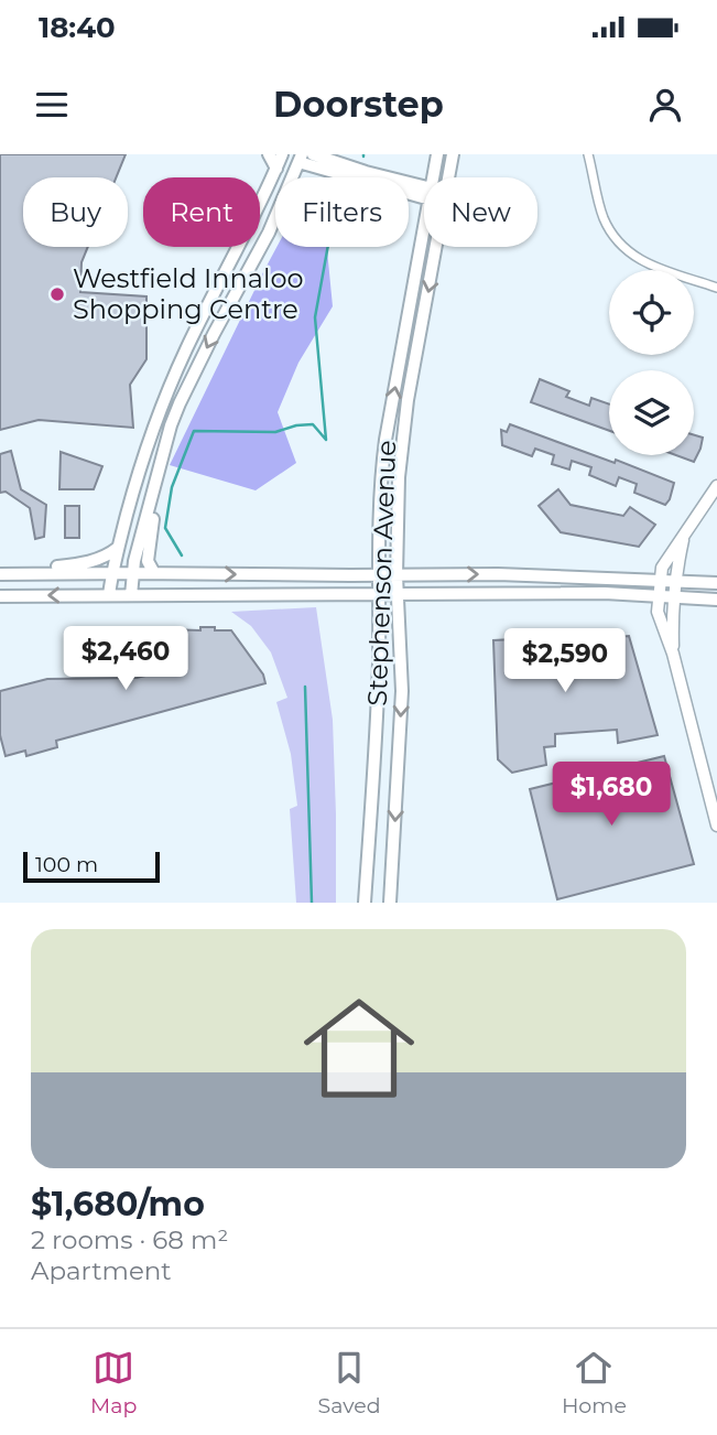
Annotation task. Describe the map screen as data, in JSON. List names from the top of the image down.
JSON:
{
  "streets": {
    "main road": ["Stephenson Avenue"]
  },
  "places": ["Westfield Innaloo Shopping Centre"],
  "scale_bar": "100 m",
  "page": {
    "status": "18:40",
    "header": "Doorstep",
    "chip": [
      "Buy",
      "Rent",
      "Filters",
      "New"
    ],
    "price": ["$2,460", "$2,590", "$1,680"],
    "scale": "100 m",
    "list": [
      {
        "name": "$1,680/mo",
        "note": "2 rooms · 68 m² · Apartment"
      }
    ],
    "tabs": ["Map", "Saved", "Home"]
  }
}
